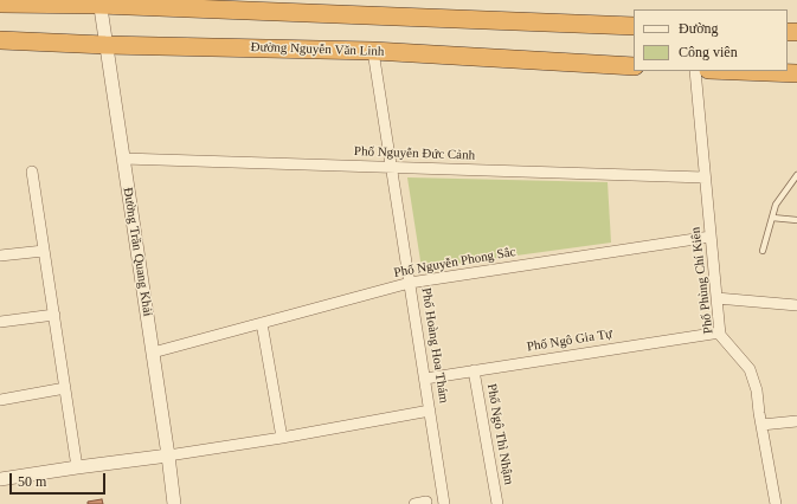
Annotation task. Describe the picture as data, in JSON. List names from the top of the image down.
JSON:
{
  "streets": {
    "highway": ["Đường Nguyễn Văn Linh"],
    "street": [
      "Phố Nguyễn Đức Cảnh",
      "Đường Trần Quang Khải",
      "Phố Nguyễn Phong Sắc",
      "Phố Phùng Chí Kiên",
      "Phố Ngô Gia Tự",
      "Phố Hoàng Hoa Thám",
      "Phố Ngô Thì Nhậm"
    ]
  },
  "crossings": [
    ["Đường Nguyễn Văn Linh", "Đường Trần Quang Khải"],
    ["Đường Nguyễn Văn Linh", "Phố Hoàng Hoa Thám"],
    ["Phố Nguyễn Đức Cảnh", "Đường Trần Quang Khải"],
    ["Phố Nguyễn Đức Cảnh", "Phố Phùng Chí Kiên"],
    ["Phố Nguyễn Đức Cảnh", "Phố Hoàng Hoa Thám"],
    ["Đường Trần Quang Khải", "Phố Nguyễn Phong Sắc"],
    ["Phố Nguyễn Phong Sắc", "Phố Phùng Chí Kiên"],
    ["Phố Nguyễn Phong Sắc", "Phố Hoàng Hoa Thám"],
    ["Phố Phùng Chí Kiên", "Phố Ngô Gia Tự"],
    ["Phố Ngô Gia Tự", "Phố Hoàng Hoa Thám"],
    ["Phố Ngô Gia Tự", "Phố Ngô Thì Nhậm"]
  ],
  "legend": ["Đường", "Công viên"],
  "scale_bar": "50 m"
}
